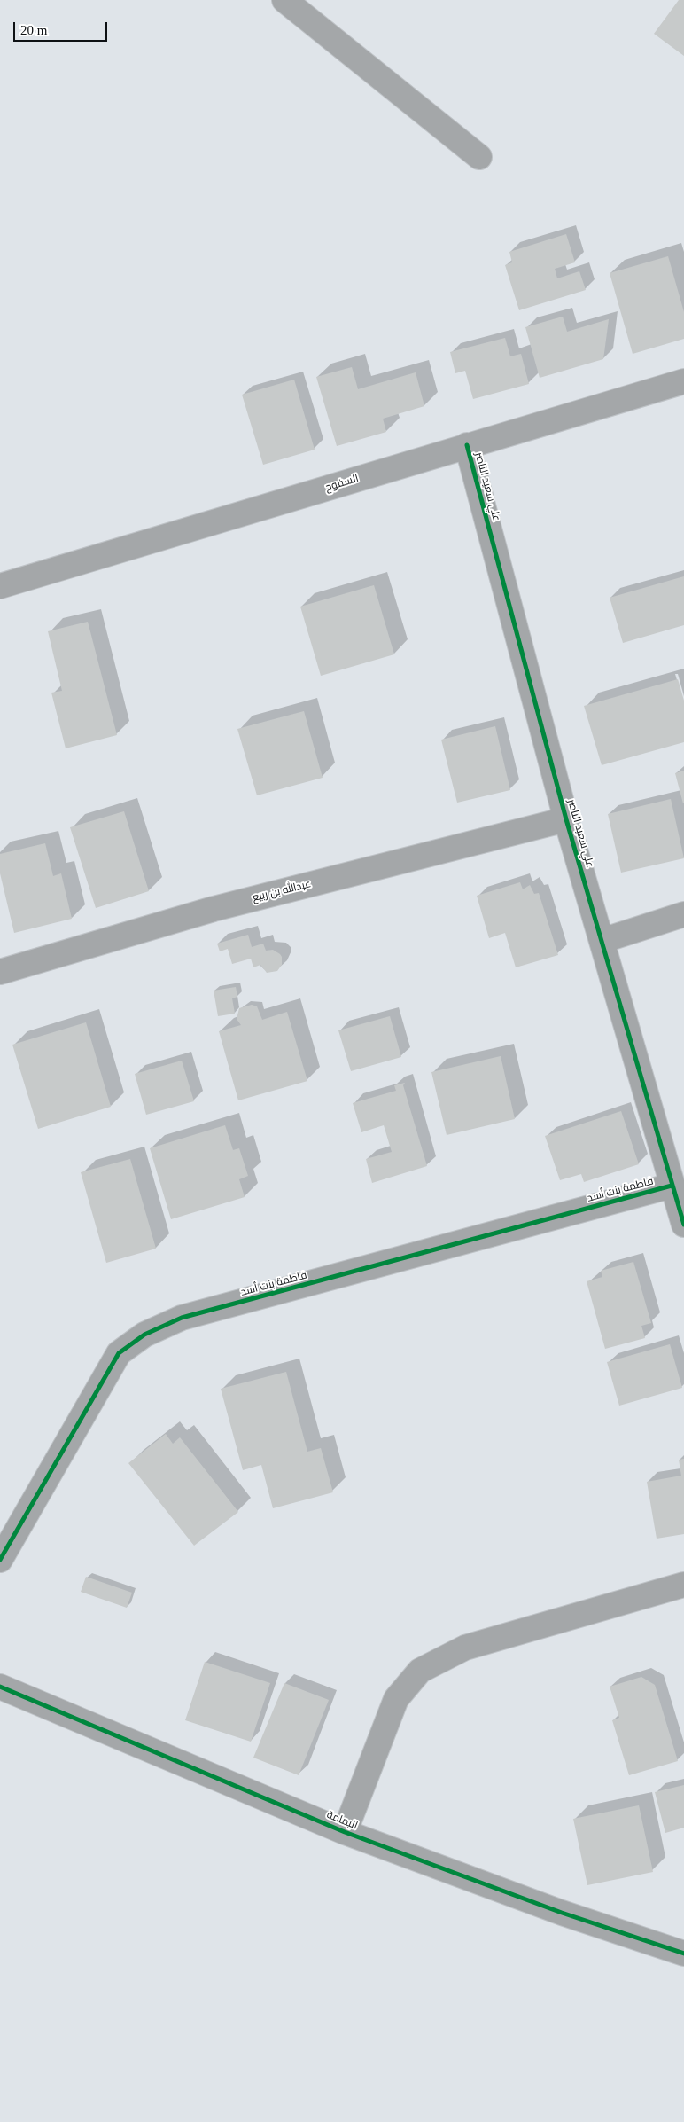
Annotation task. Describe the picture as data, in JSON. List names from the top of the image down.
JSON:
{
  "streets": {
    "street": [
      "السفوح",
      "علي سعيد الناصر",
      "عبدالله بن ربيع",
      "فاطمة بنت أسد",
      "اليمامة"
    ]
  },
  "crossings": [
    ["السفوح", "علي سعيد الناصر"],
    ["علي سعيد الناصر", "عبدالله بن ربيع"],
    ["علي سعيد الناصر", "فاطمة بنت أسد"]
  ],
  "scale_bar": "20 m"
}
